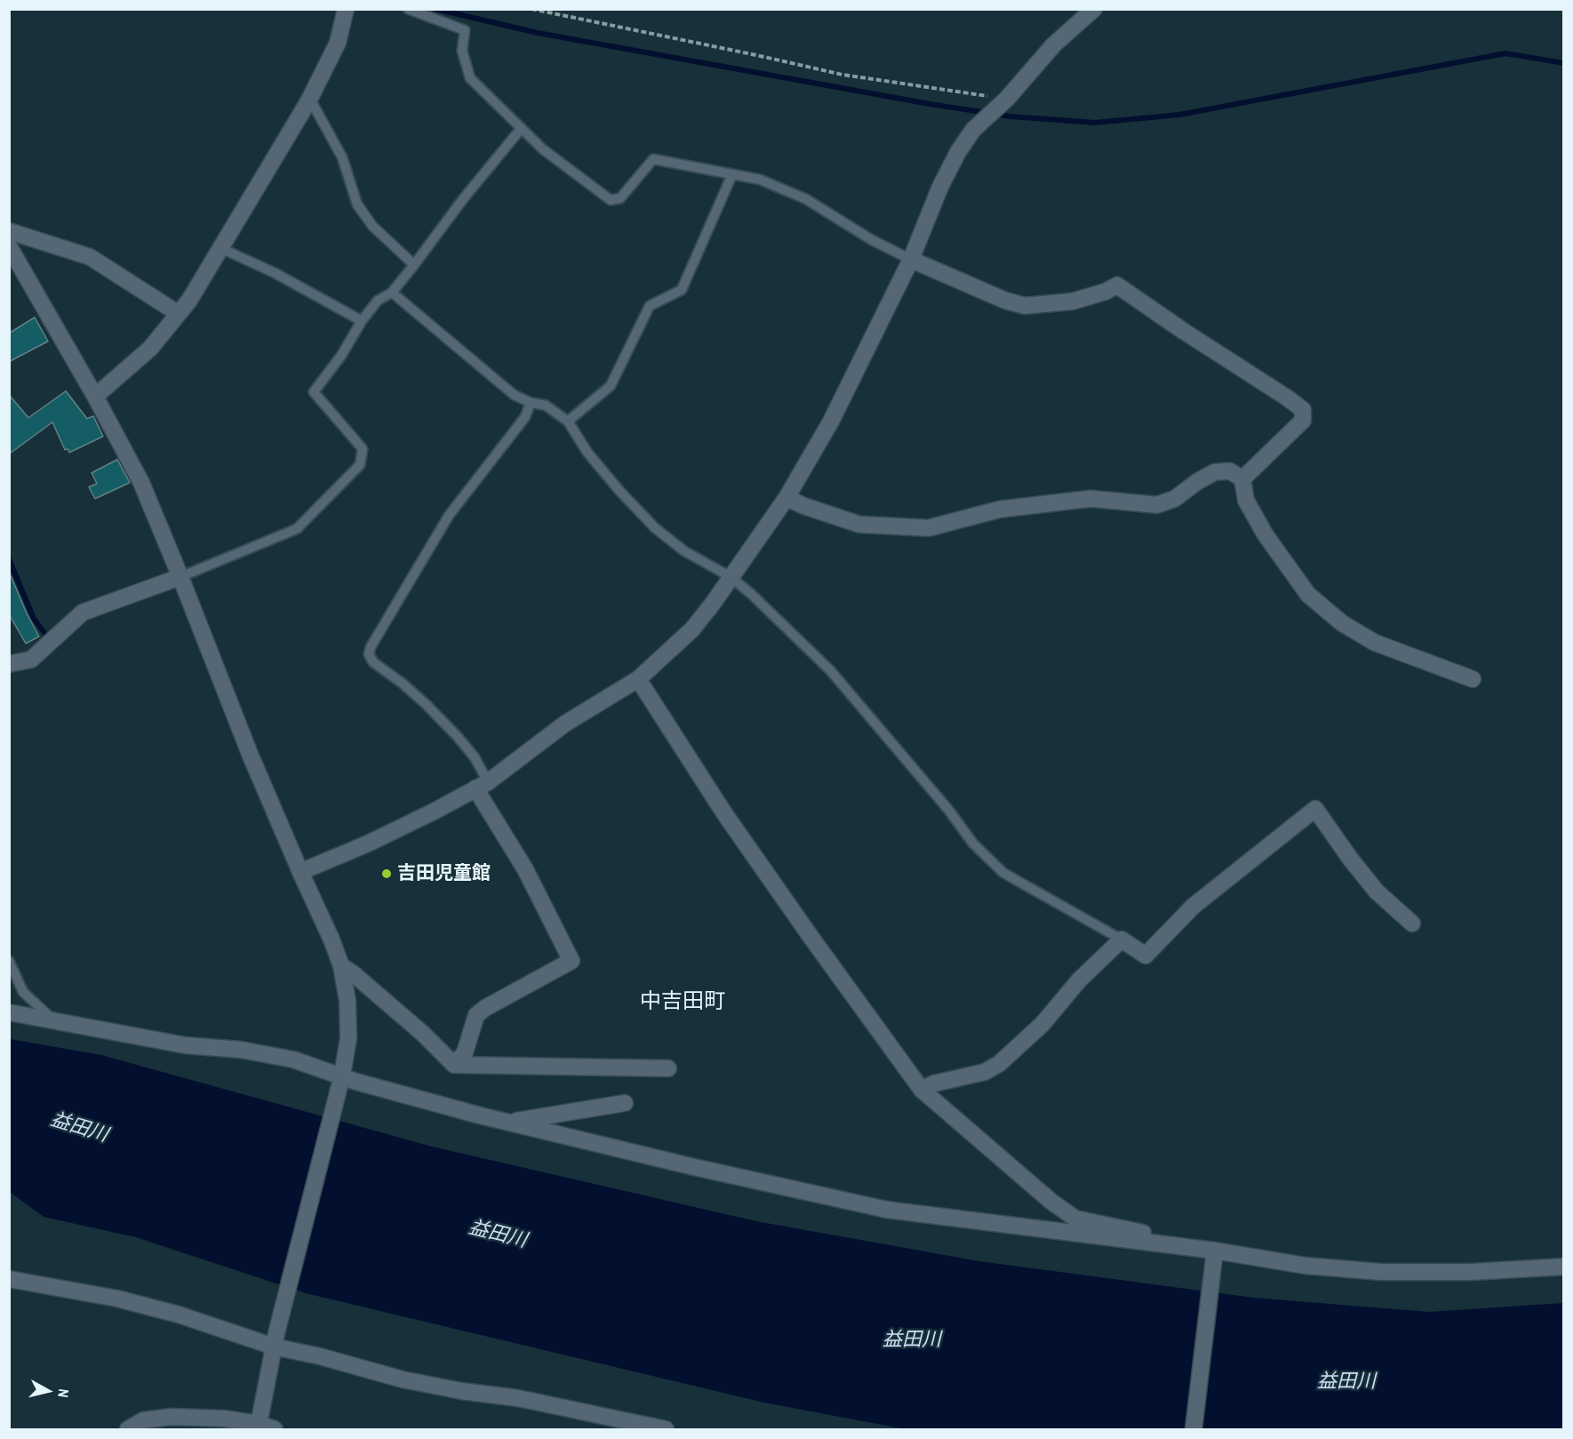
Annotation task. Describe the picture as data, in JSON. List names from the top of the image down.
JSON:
{
  "districts": ["中吉田町"],
  "water": ["益田川"],
  "places": ["吉田児童館"],
  "north": "right"
}
